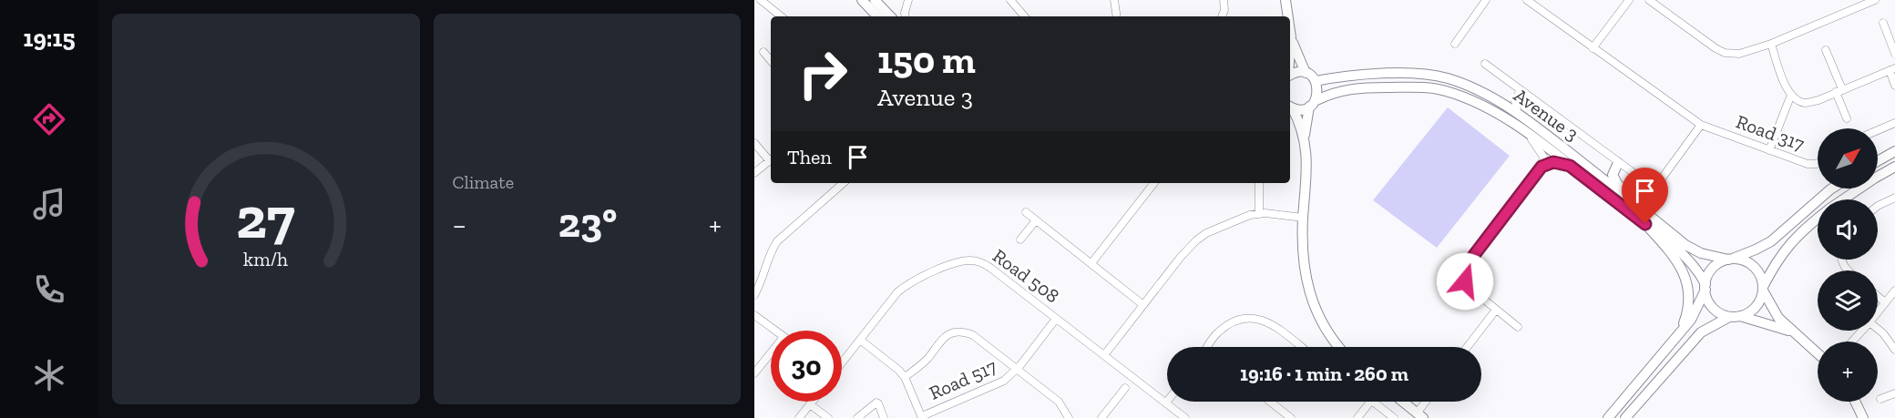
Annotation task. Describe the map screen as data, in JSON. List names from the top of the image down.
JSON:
{
  "streets": {
    "street": [
      "Avenue 3",
      "Road 317",
      "Road 508",
      "Road 517"
    ]
  },
  "crossings": [
    ["Road 508", "Road 517"]
  ],
  "north": "top right",
  "page": {
    "tabs": "19:15",
    "tile": "Climate",
    "turn": ["150 m", "Avenue 3"],
    "map_buttons": "+",
    "then": "Then",
    "heat": ["−", "23°", "+"],
    "limit": "30",
    "trip": "19:16 · 1 min · 260 m",
    "gauge": ["27", "km/h"]
  }
}
